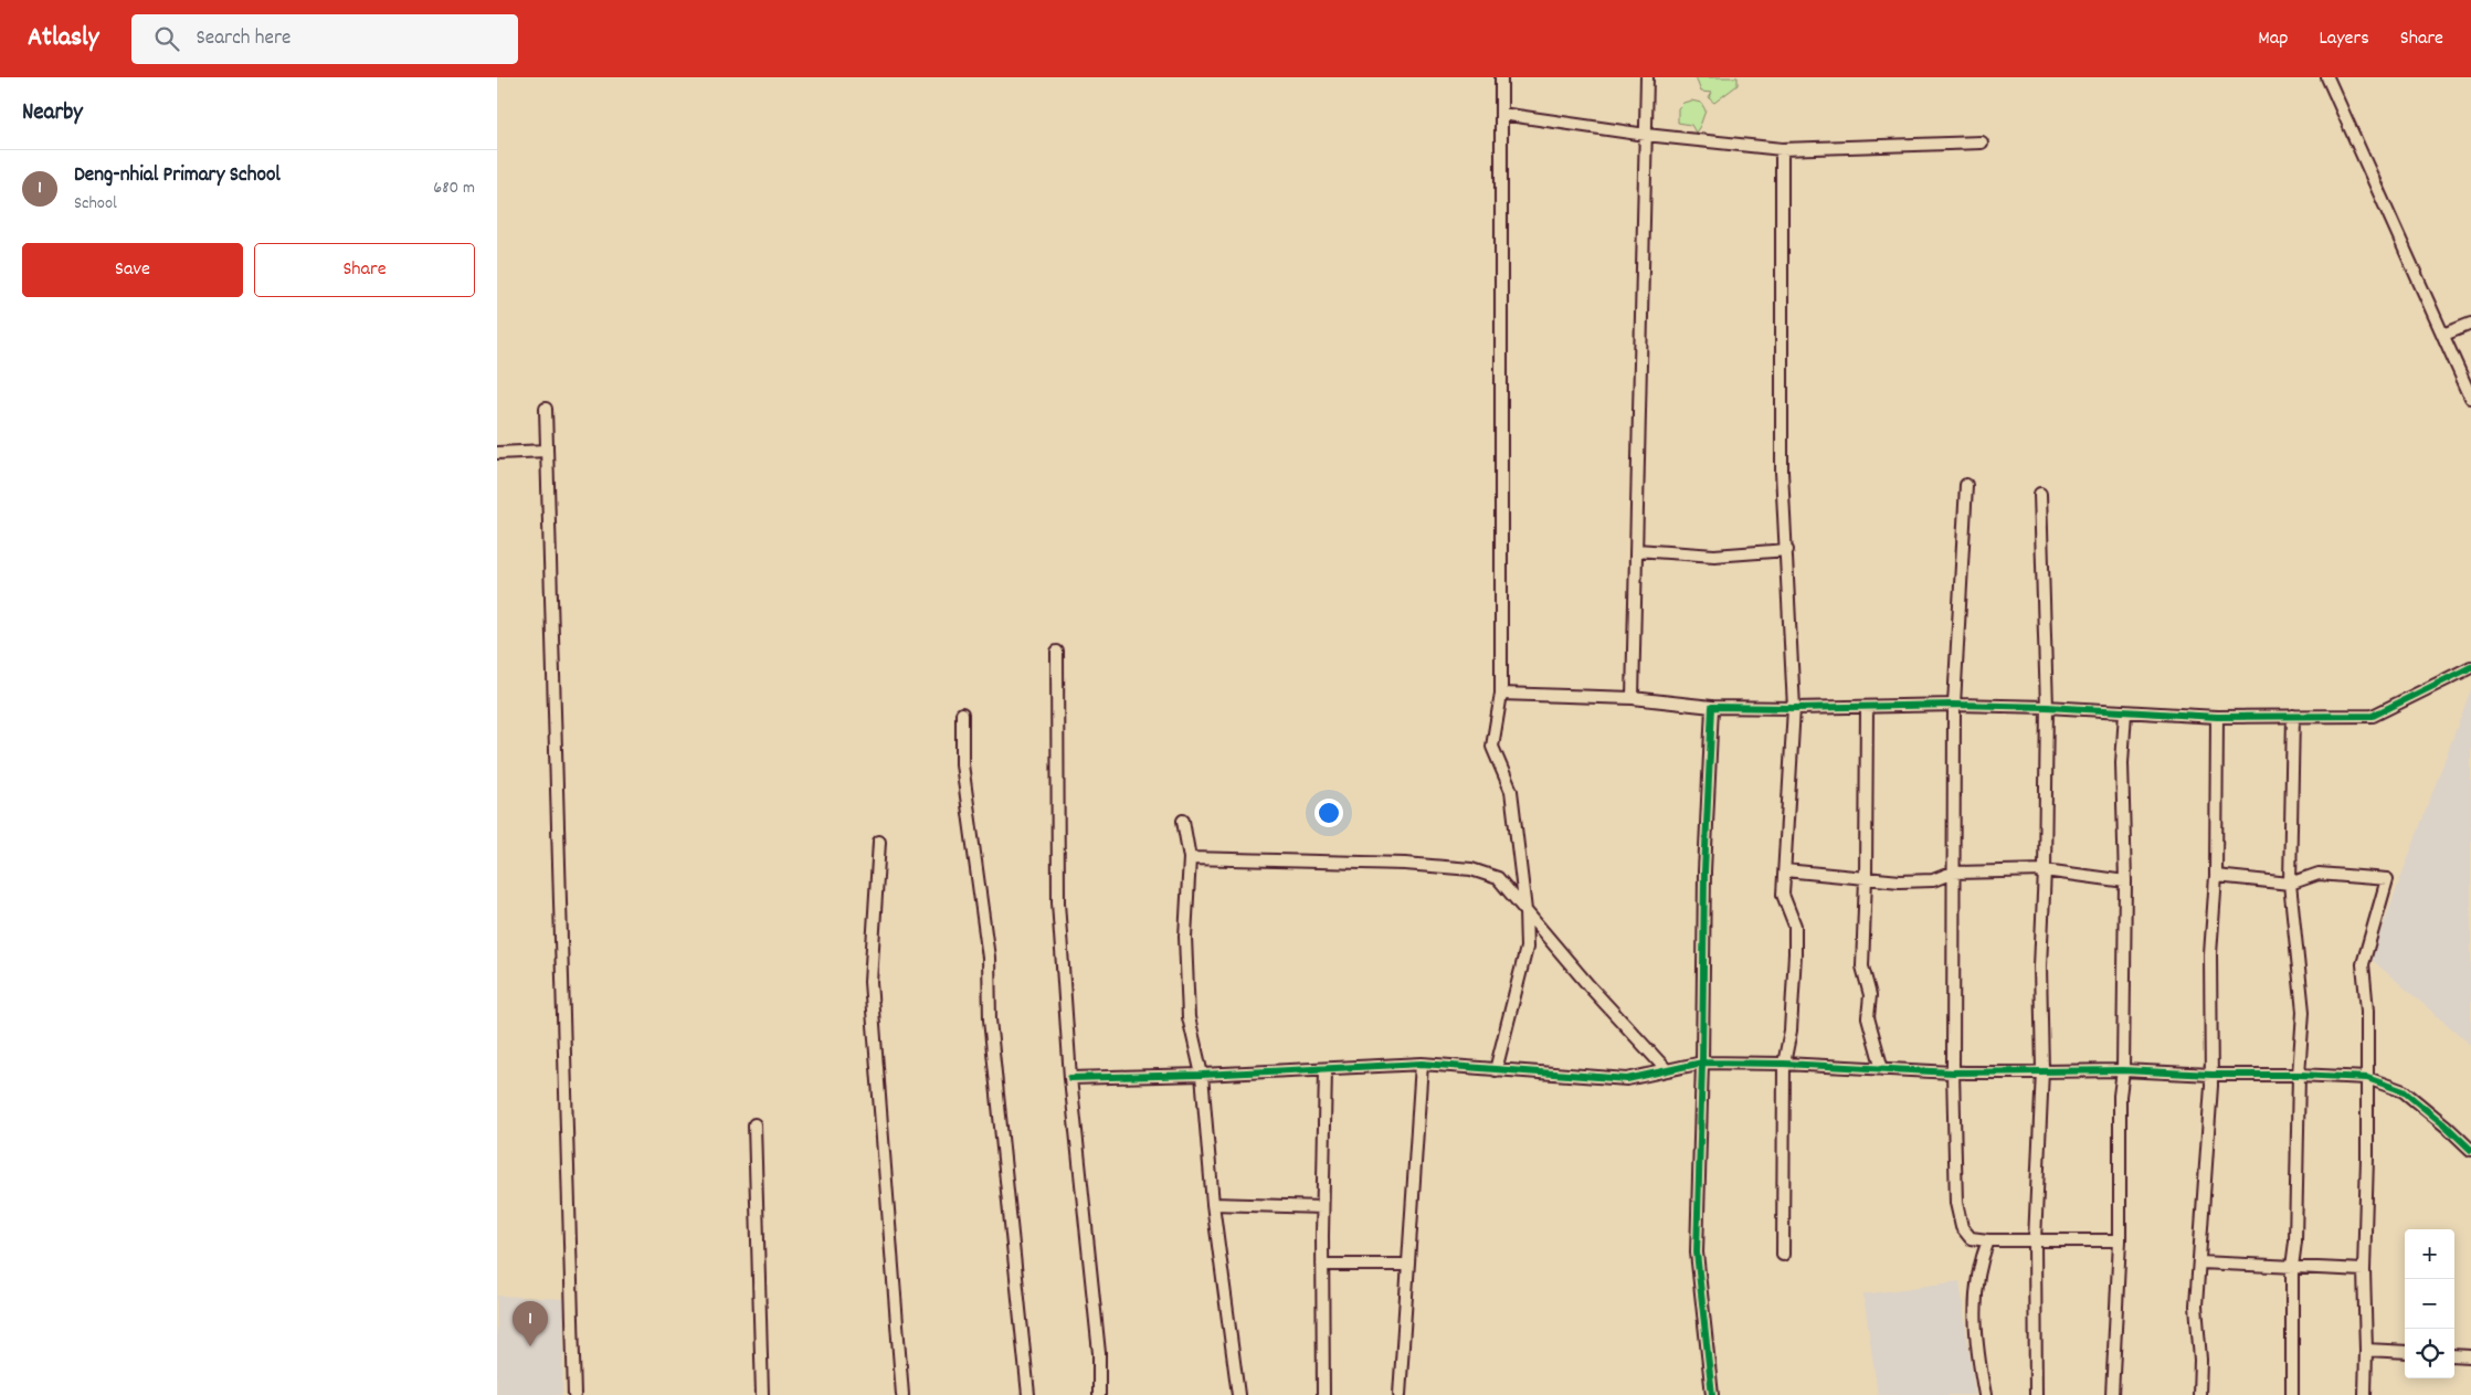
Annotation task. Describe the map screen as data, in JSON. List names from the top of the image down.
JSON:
{
  "page": {
    "header": "Atlasly",
    "search": "Search here",
    "nav": ["Map", "Layers", "Share"],
    "heading": "Nearby",
    "list": [
      {
        "mark": "1",
        "name": "Deng-nhial Primary School",
        "note": "School",
        "value": "680 m"
      }
    ],
    "buttons": ["Save", "Share"],
    "map_buttons": ["+", "−"],
    "pins": "1"
  }
}
